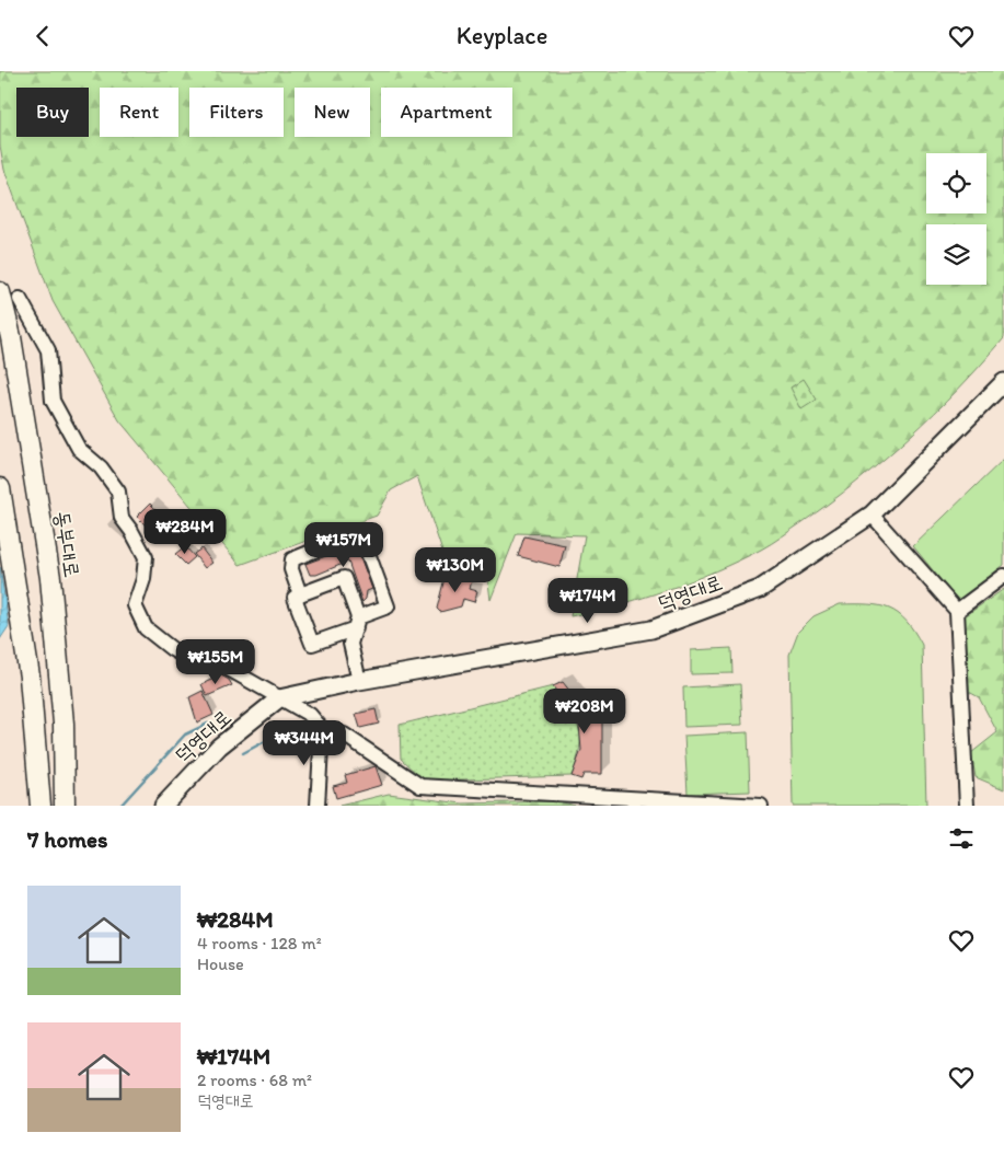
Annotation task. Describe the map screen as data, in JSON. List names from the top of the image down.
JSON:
{
  "streets": {
    "highway": ["동부대로"],
    "main road": ["덕영대로"]
  },
  "page": {
    "header": "Keyplace",
    "chip": [
      "Buy",
      "Rent",
      "Filters",
      "New",
      "Apartment"
    ],
    "price": [
      "₩284M",
      "₩157M",
      "₩130M",
      "₩174M",
      "₩155M",
      "₩208M",
      "₩344M"
    ],
    "heading": "7 homes",
    "list": [
      {
        "name": "₩284M",
        "note": "4 rooms · 128 m² · House"
      },
      {
        "name": "₩174M",
        "note": "2 rooms · 68 m² · 덕영대로"
      }
    ]
  }
}
